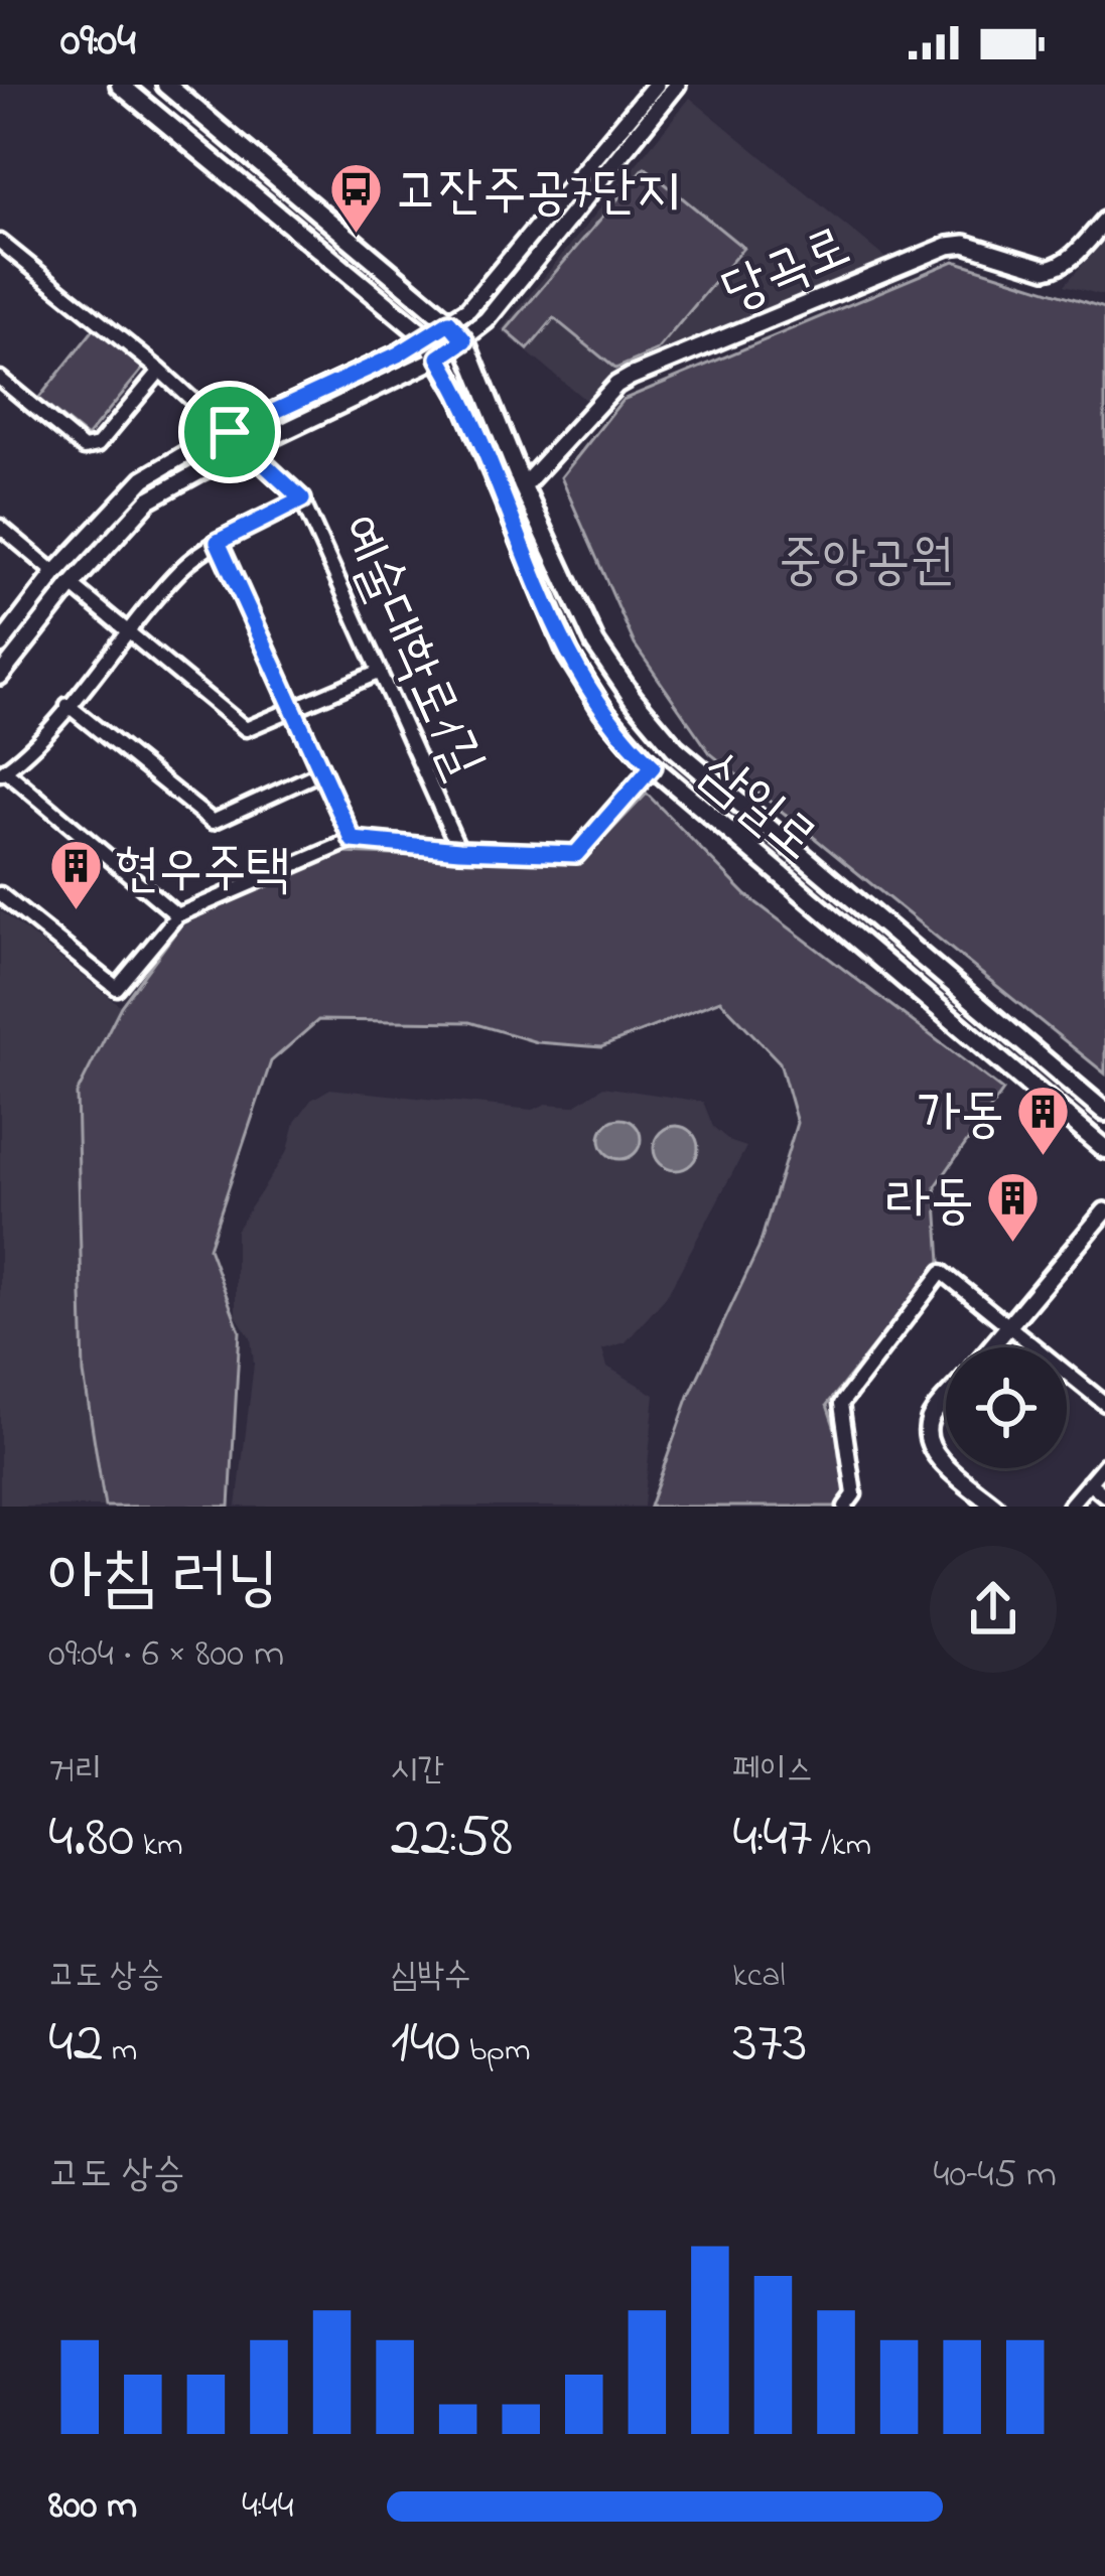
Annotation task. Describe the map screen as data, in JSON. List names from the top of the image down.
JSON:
{
  "streets": {
    "main road": ["삼일로"],
    "street": ["당곡로", "예술대학로1길"]
  },
  "crossings": [
    ["당곡로", "삼일로"]
  ],
  "parks": ["중앙공원"],
  "places": {
    "bus stop": ["고잔주공7단지"],
    "building": ["현우주택", "가동", "라동"]
  },
  "page": {
    "status": "09:04",
    "heading": ["아침 러닝", "09:04 · 6 × 800 m"],
    "stats": [
      ["거리", "4.80 km"],
      ["시간", "22:58"],
      ["페이스", "4:47 /km"],
      ["고도 상승", "42 m"],
      ["심박수", "140 bpm"],
      ["kcal", "373"]
    ],
    "chart": ["고도 상승", "40–45 m"],
    "list": [
      {
        "name": "800 m",
        "note": "4:44"
      }
    ]
  }
}
